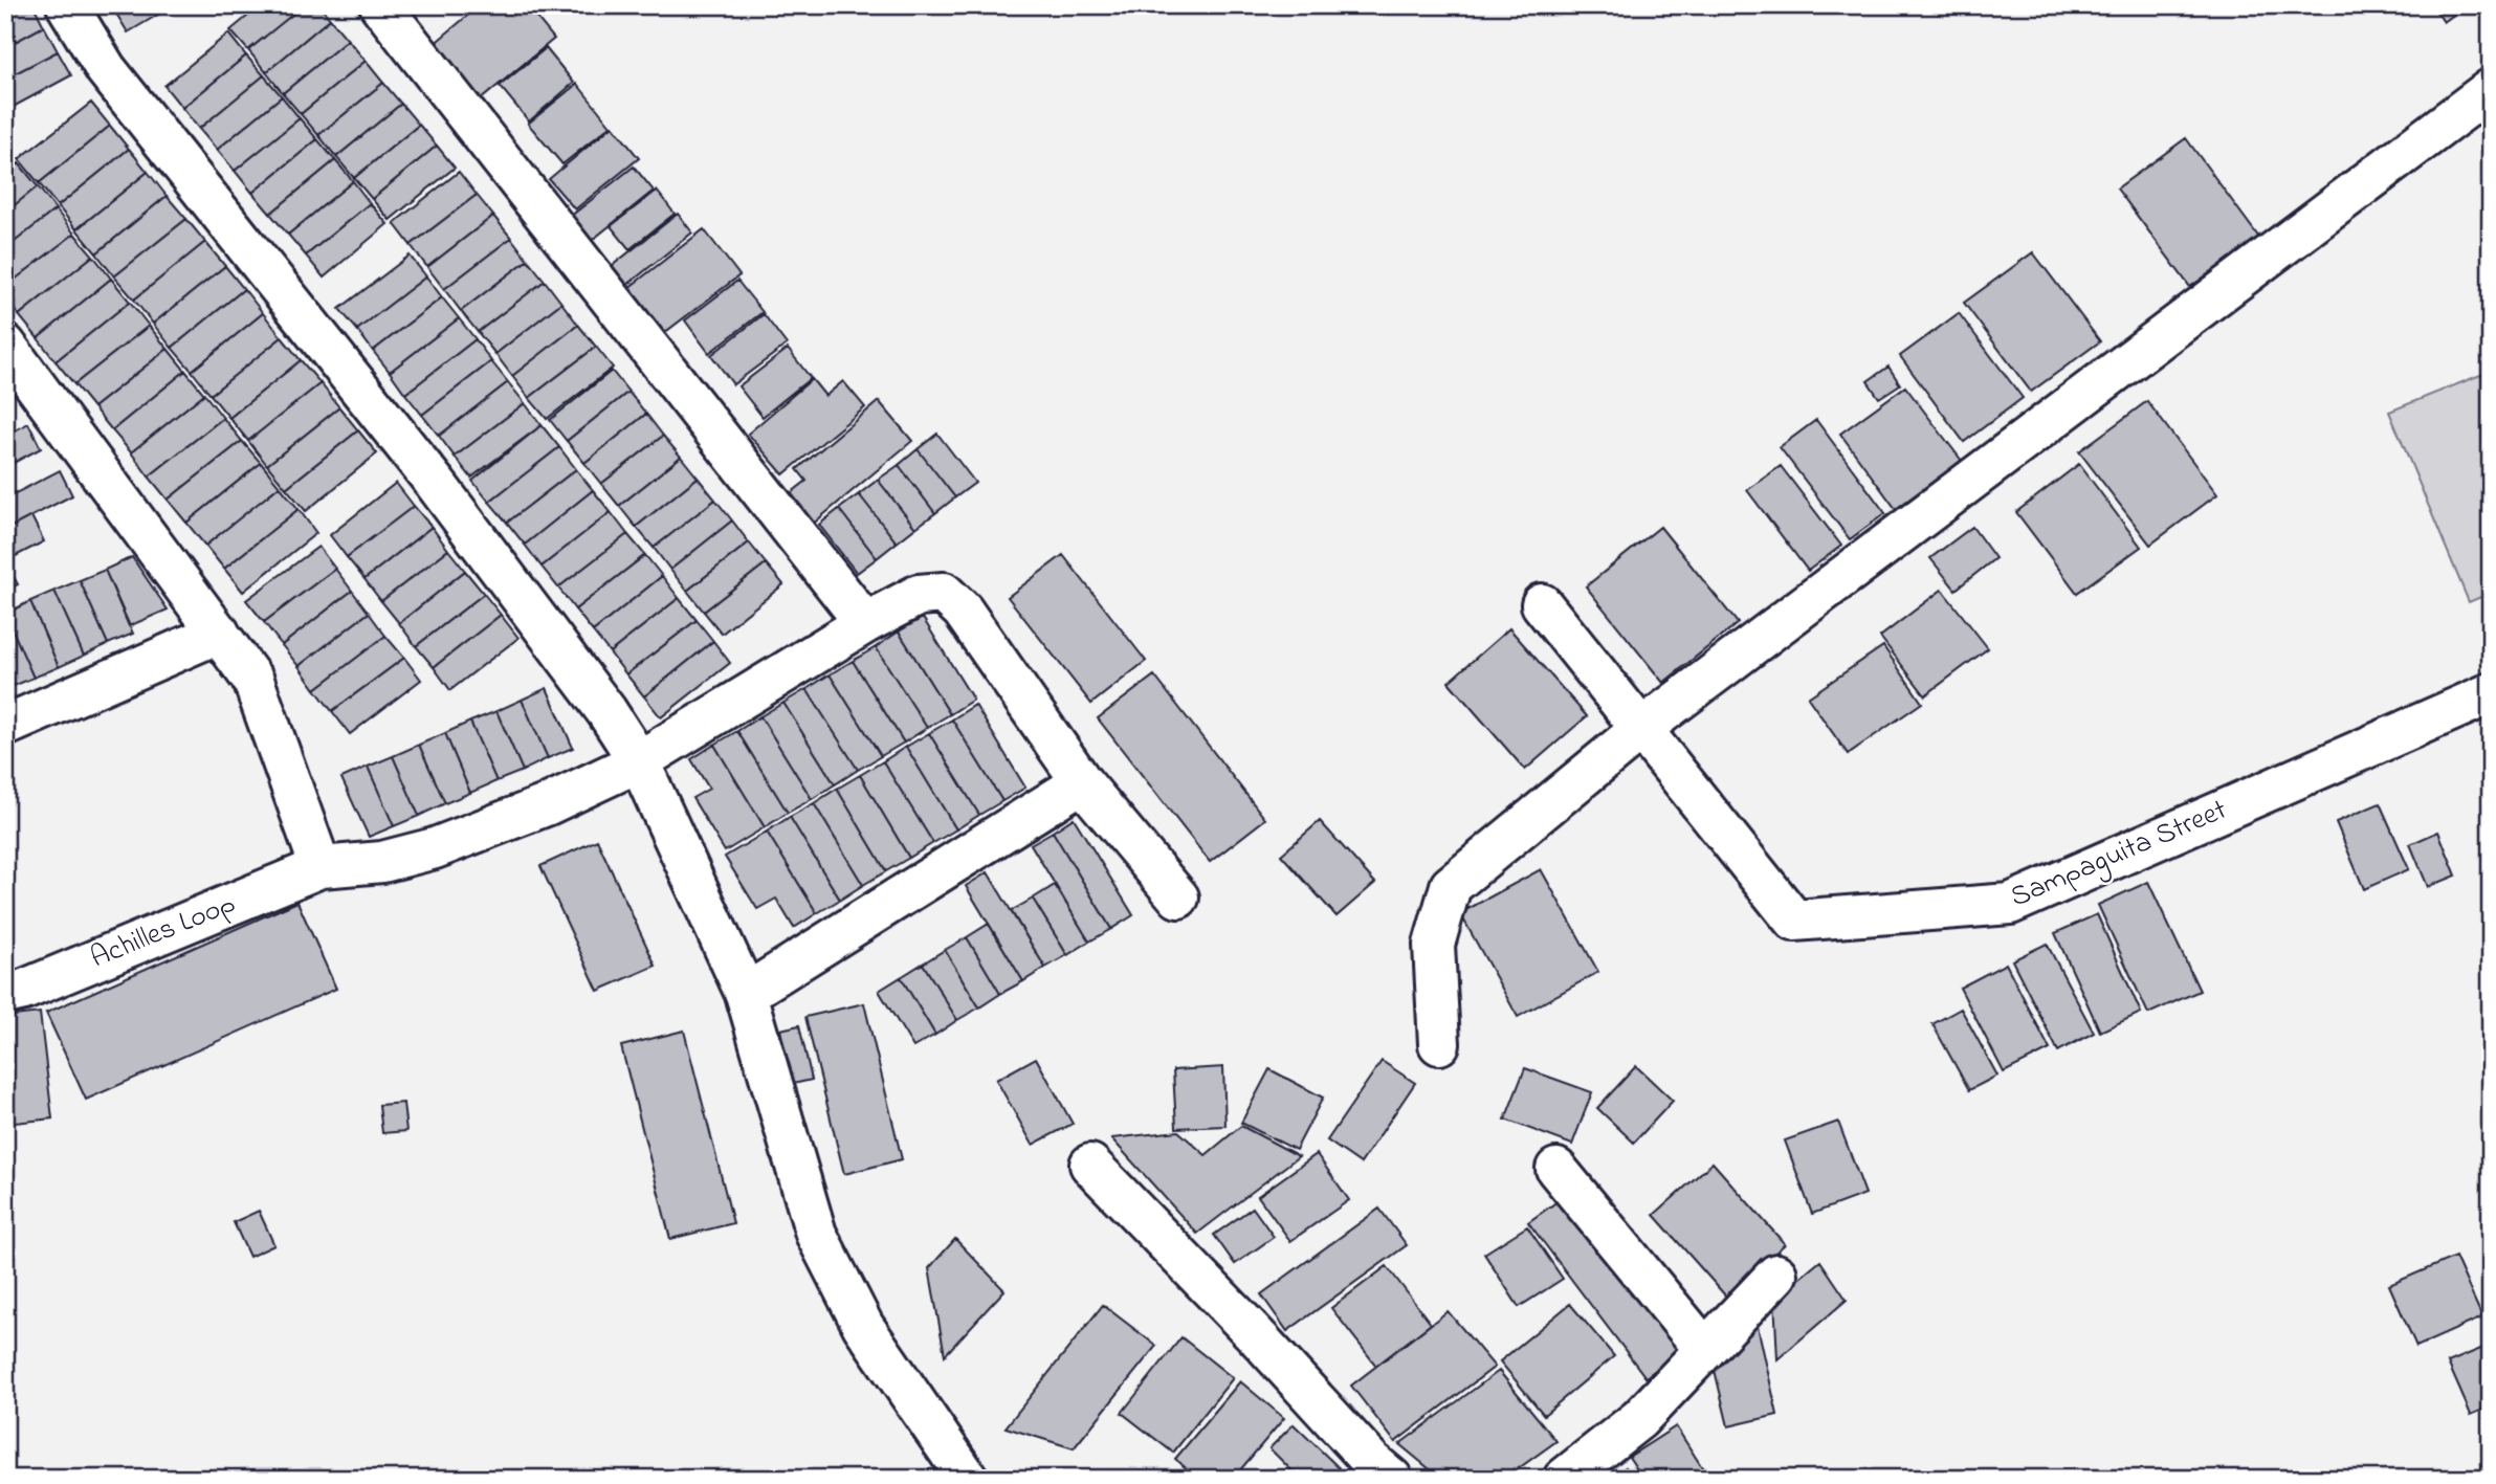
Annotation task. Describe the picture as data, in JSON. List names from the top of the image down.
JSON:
{
  "streets": {
    "street": ["Sampaguita Street", "Achilles Loop"]
  }
}
